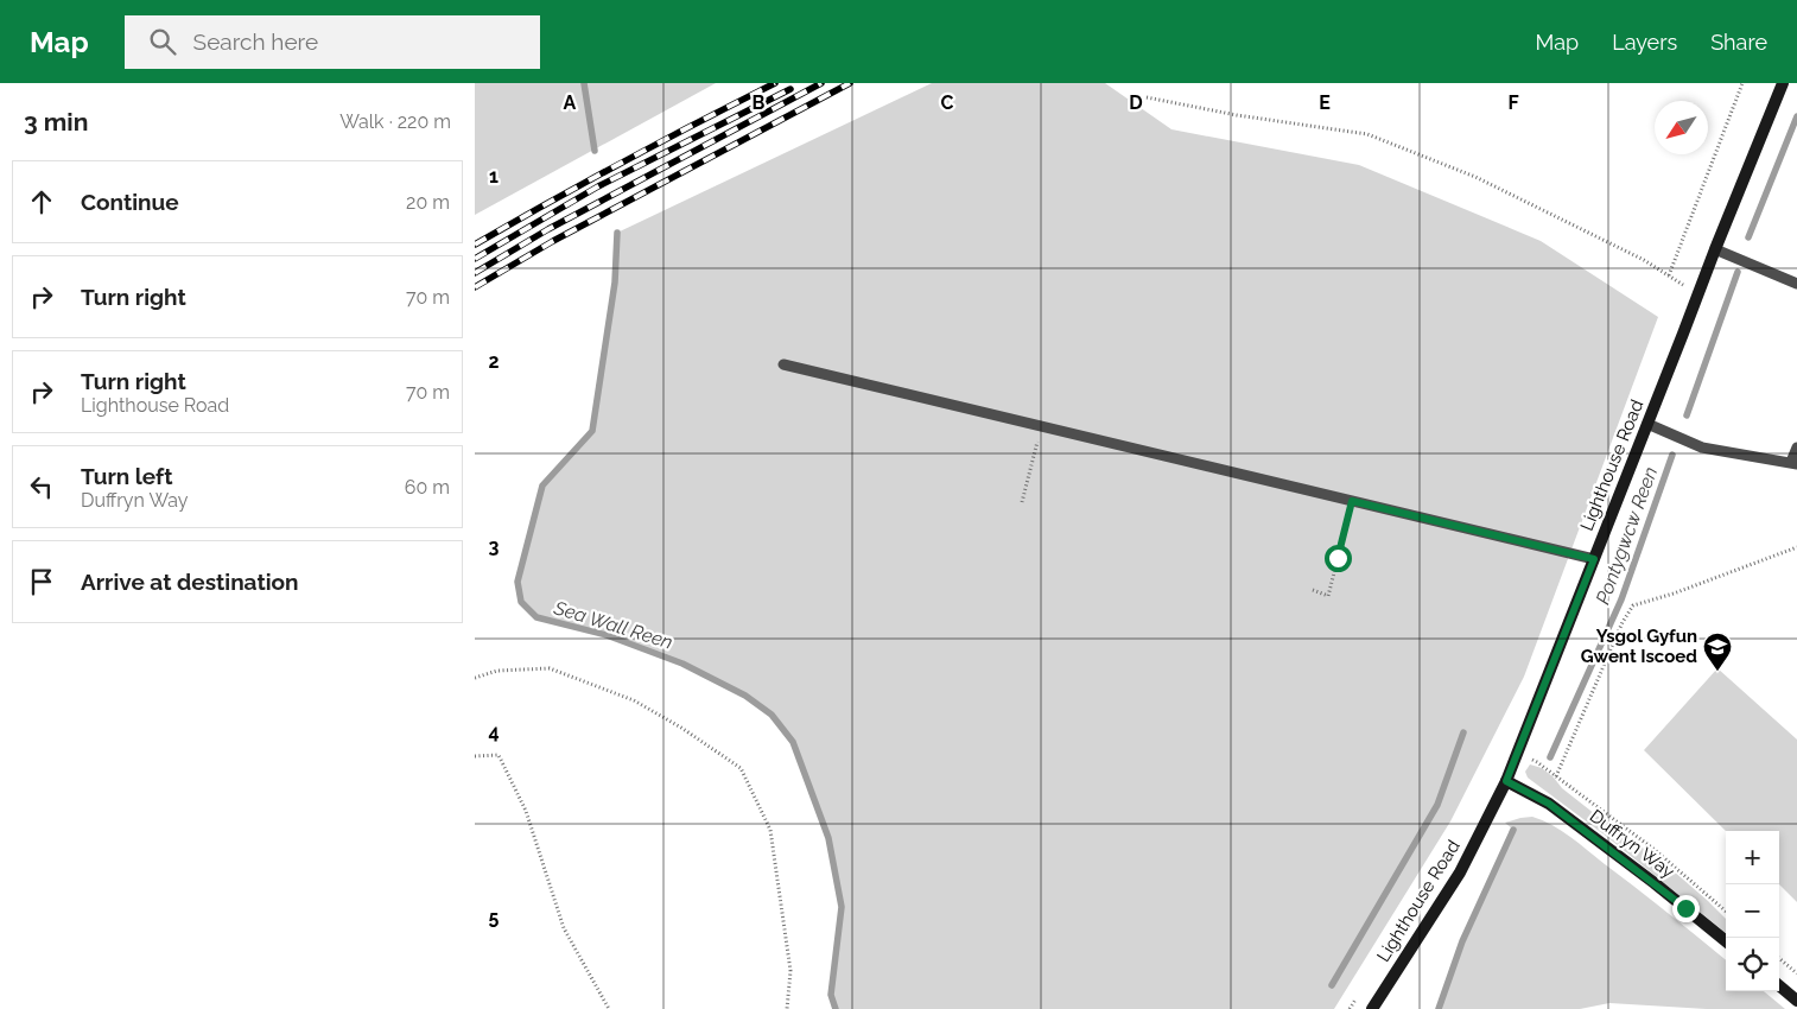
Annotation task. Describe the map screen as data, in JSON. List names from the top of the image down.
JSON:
{
  "streets": {
    "main road": ["Lighthouse Road", "Duffryn Way"]
  },
  "crossings": [
    ["Lighthouse Road", "Duffryn Way"]
  ],
  "water": ["Pontygwcw Reen", "Sea Wall Reen"],
  "places": {
    "school or university": ["Ysgol Gyfun Gwent Iscoed"]
  },
  "north": "bottom left",
  "page": {
    "header": "Map",
    "search": "Search here",
    "nav": ["Map", "Layers", "Share"],
    "heading": ["3 min", "Walk · 220 m"],
    "list": [
      ["Continue", "20 m"],
      ["Turn right", "70 m"],
      ["Turn right", "Lighthouse Road", "70 m"],
      ["Turn left", "Duffryn Way", "60 m"],
      "Arrive at destination"
    ],
    "map_buttons": ["+", "−"]
  },
  "grid": {
    "columns": [
      "A",
      "B",
      "C",
      "D",
      "E",
      "F"
    ],
    "rows": [
      "1",
      "2",
      "3",
      "4",
      "5"
    ]
  }
}
